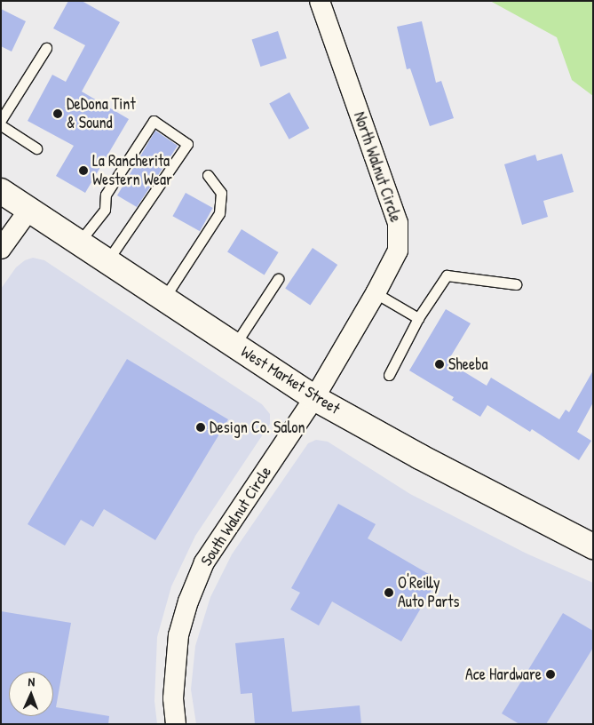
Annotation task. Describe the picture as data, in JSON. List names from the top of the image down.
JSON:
{
  "streets": {
    "main road": ["West Market Street"],
    "street": ["North Walnut Circle", "South Walnut Circle"]
  },
  "crossings": [
    ["North Walnut Circle", "West Market Street"],
    ["North Walnut Circle", "South Walnut Circle"],
    ["West Market Street", "South Walnut Circle"]
  ],
  "places": [
    "DeDona Tint & Sound",
    "La Rancherita Western Wear",
    "Sheeba",
    "Design Co. Salon",
    "O'Reilly Auto Parts",
    "Ace Hardware"
  ],
  "north": "top"
}
